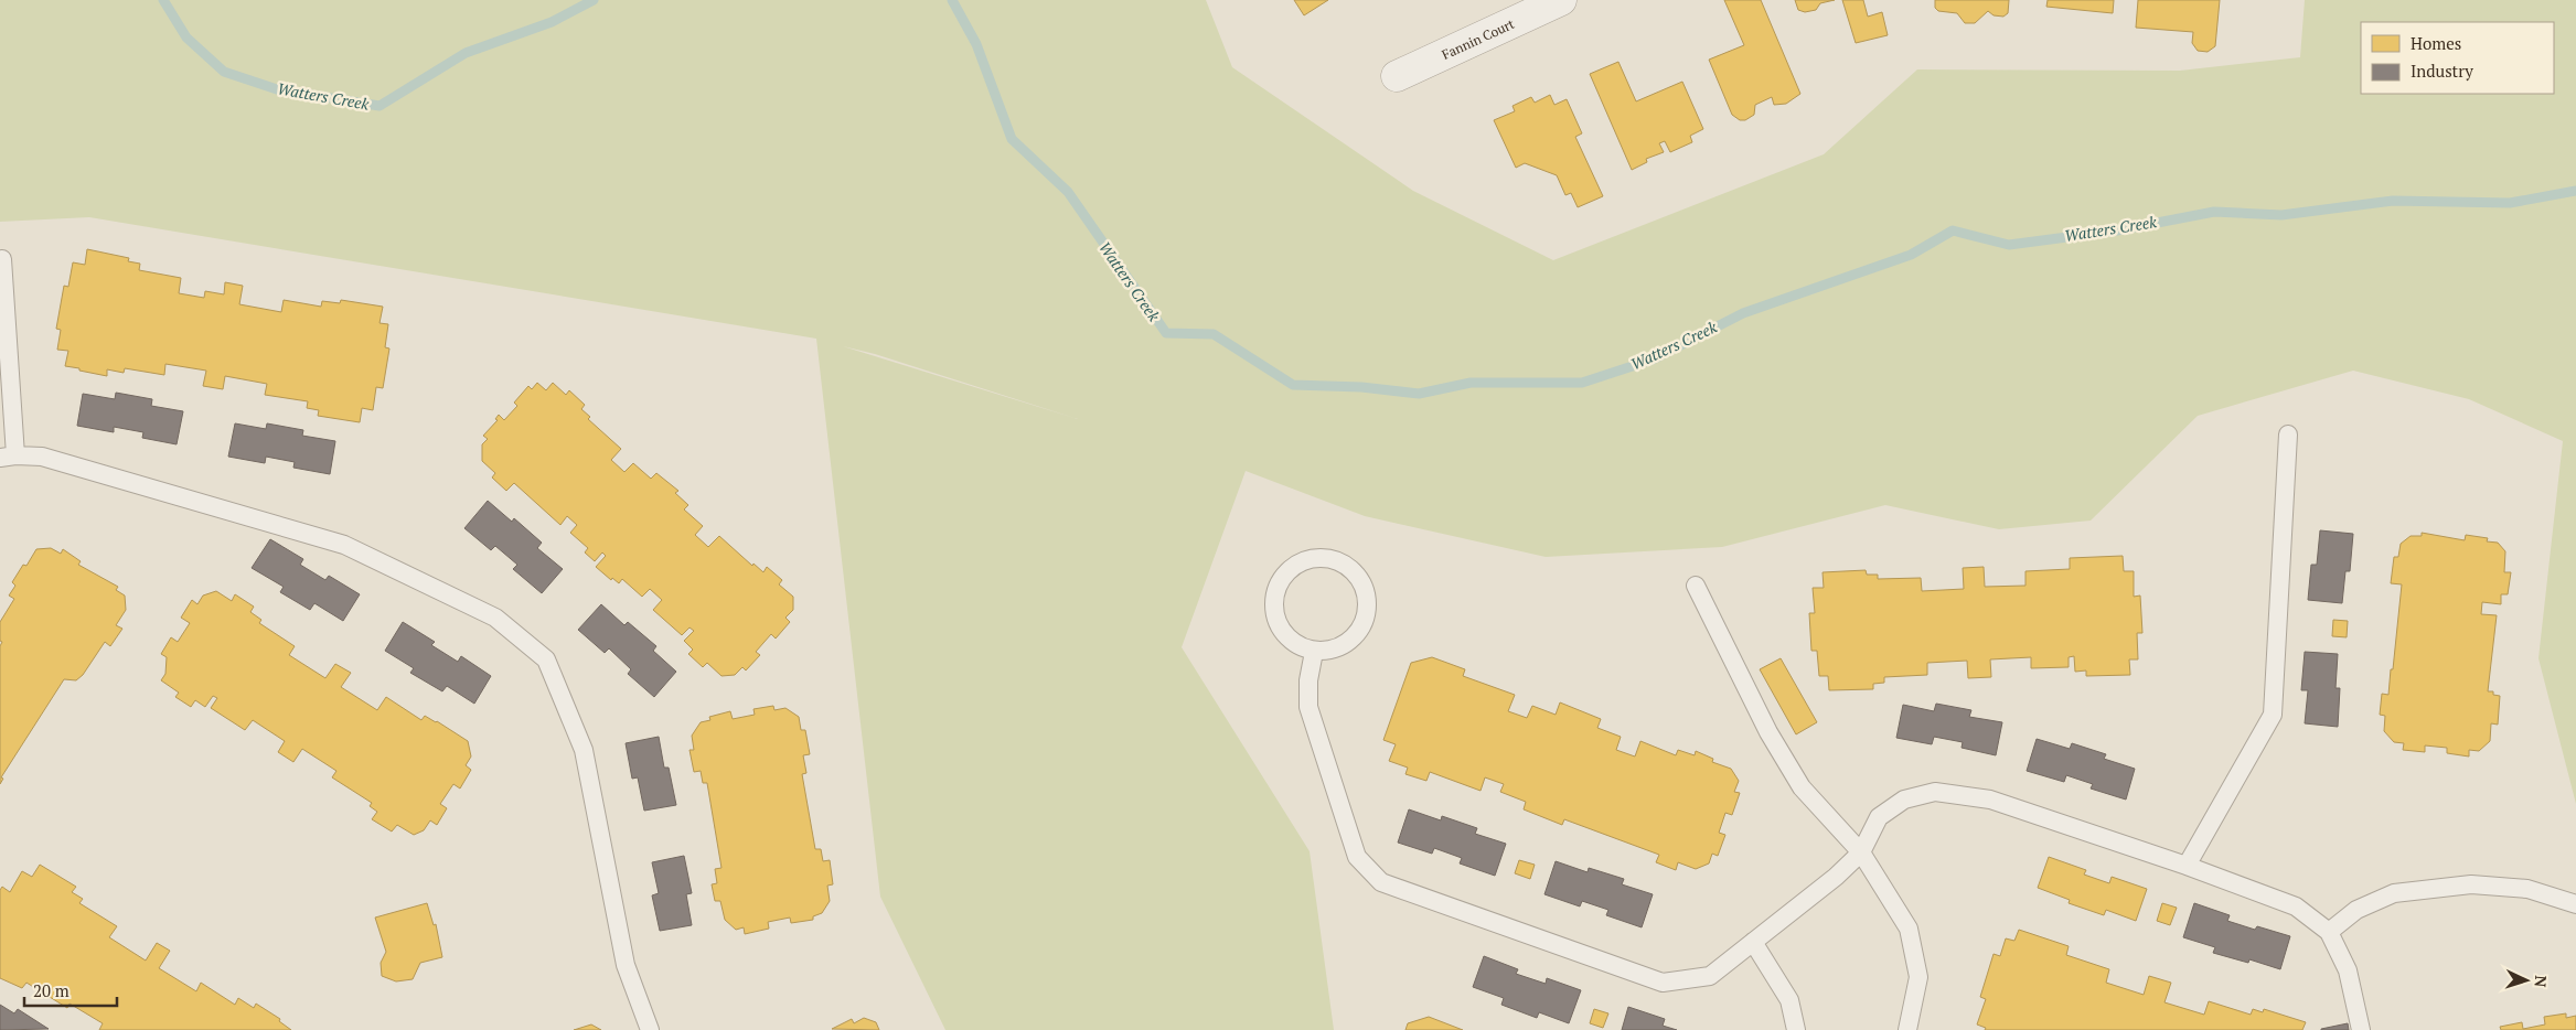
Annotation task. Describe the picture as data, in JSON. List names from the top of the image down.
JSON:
{
  "streets": {
    "street": ["Fannin Court"]
  },
  "water": ["Watters Creek"],
  "legend": ["Homes", "Industry"],
  "scale_bar": "20 m",
  "north": "right"
}
